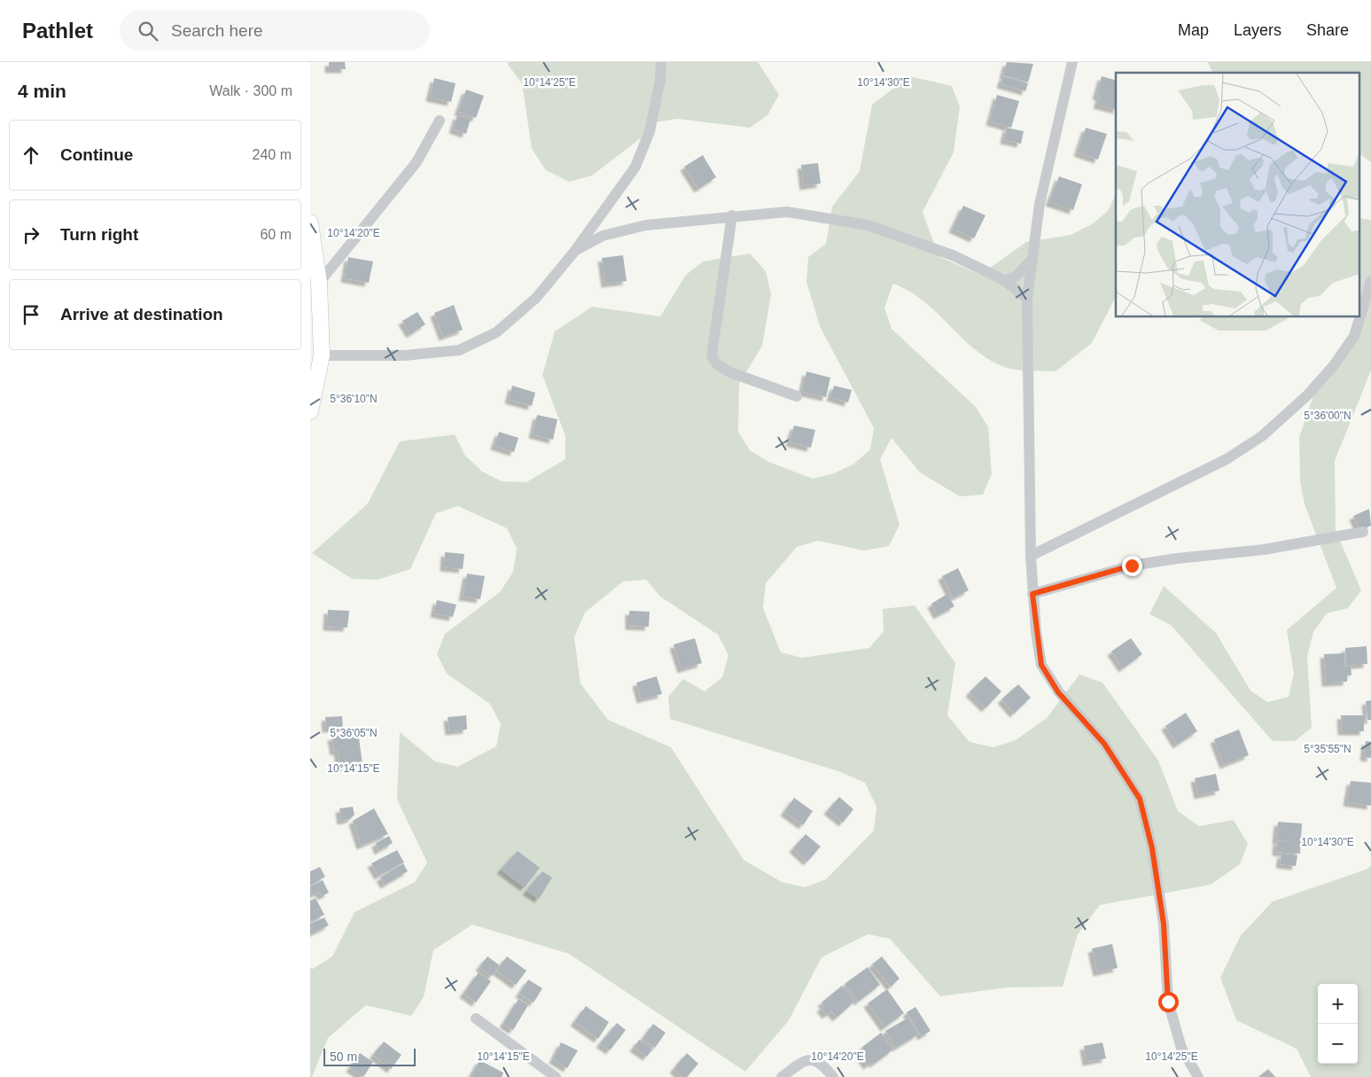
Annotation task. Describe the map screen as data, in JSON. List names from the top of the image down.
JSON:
{
  "scale_bar": "50 m",
  "page": {
    "header": "Pathlet",
    "search": "Search here",
    "nav": ["Map", "Layers", "Share"],
    "heading": ["4 min", "Walk · 300 m"],
    "list": [
      ["Continue", "240 m"],
      ["Turn right", "60 m"],
      "Arrive at destination"
    ],
    "map_buttons": ["+", "−"],
    "scale": "50 m"
  },
  "coordinates": [
    "10°14'30\"E",
    "10°14'25\"E",
    "10°14'20\"E",
    "5°36'10\"N",
    "5°36'00\"N",
    "5°36'05\"N",
    "5°35'55\"N",
    "10°14'15\"E"
  ]
}
